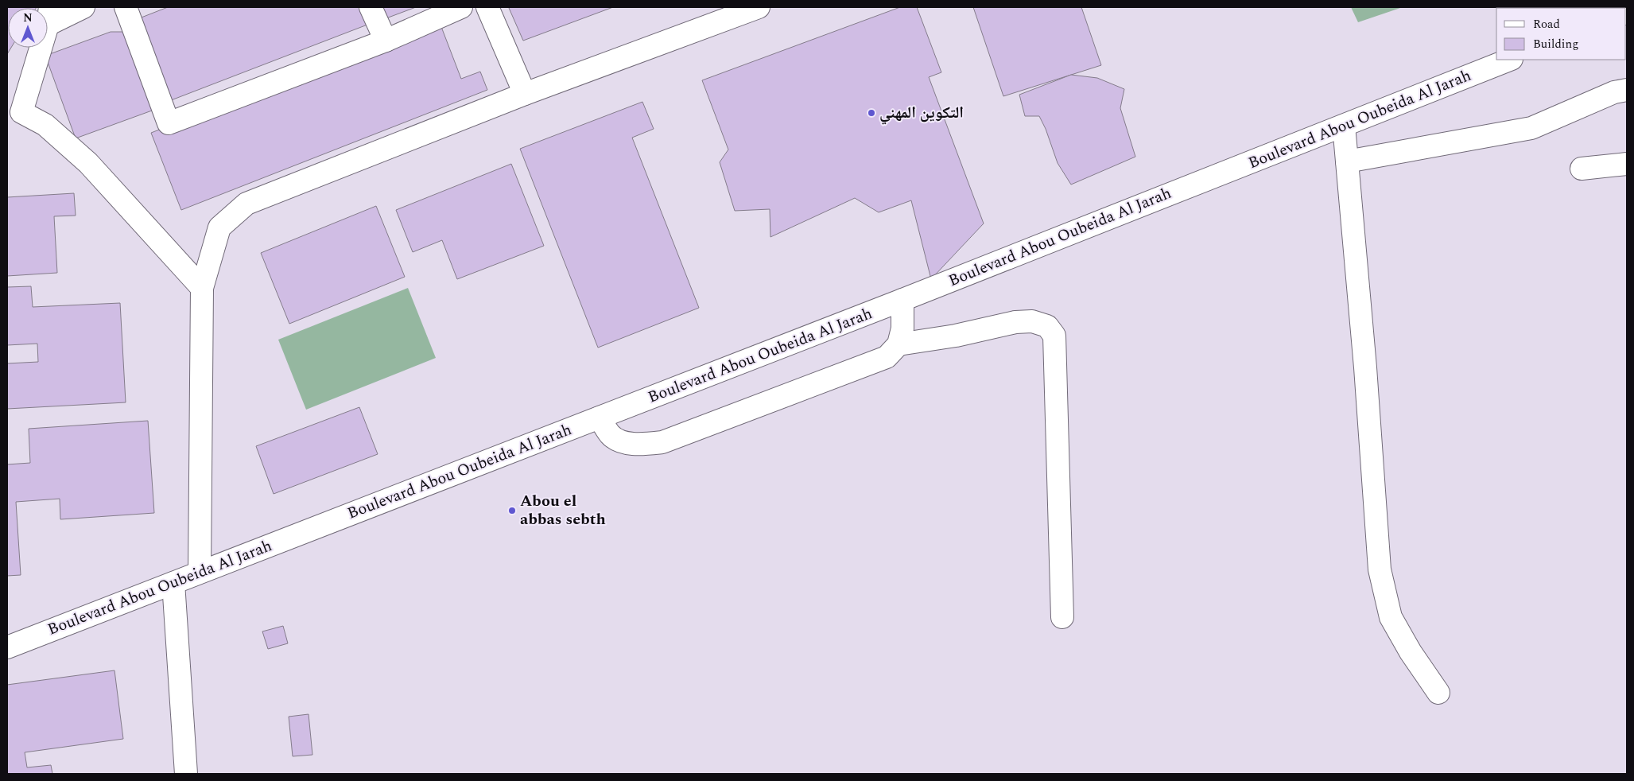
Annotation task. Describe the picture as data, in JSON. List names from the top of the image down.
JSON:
{
  "streets": {
    "street": ["Boulevard Abou Oubeida Al Jarah"]
  },
  "places": ["التكوين المهني", "Abou el abbas sebth"],
  "legend": ["Road", "Building"],
  "north": "top"
}
